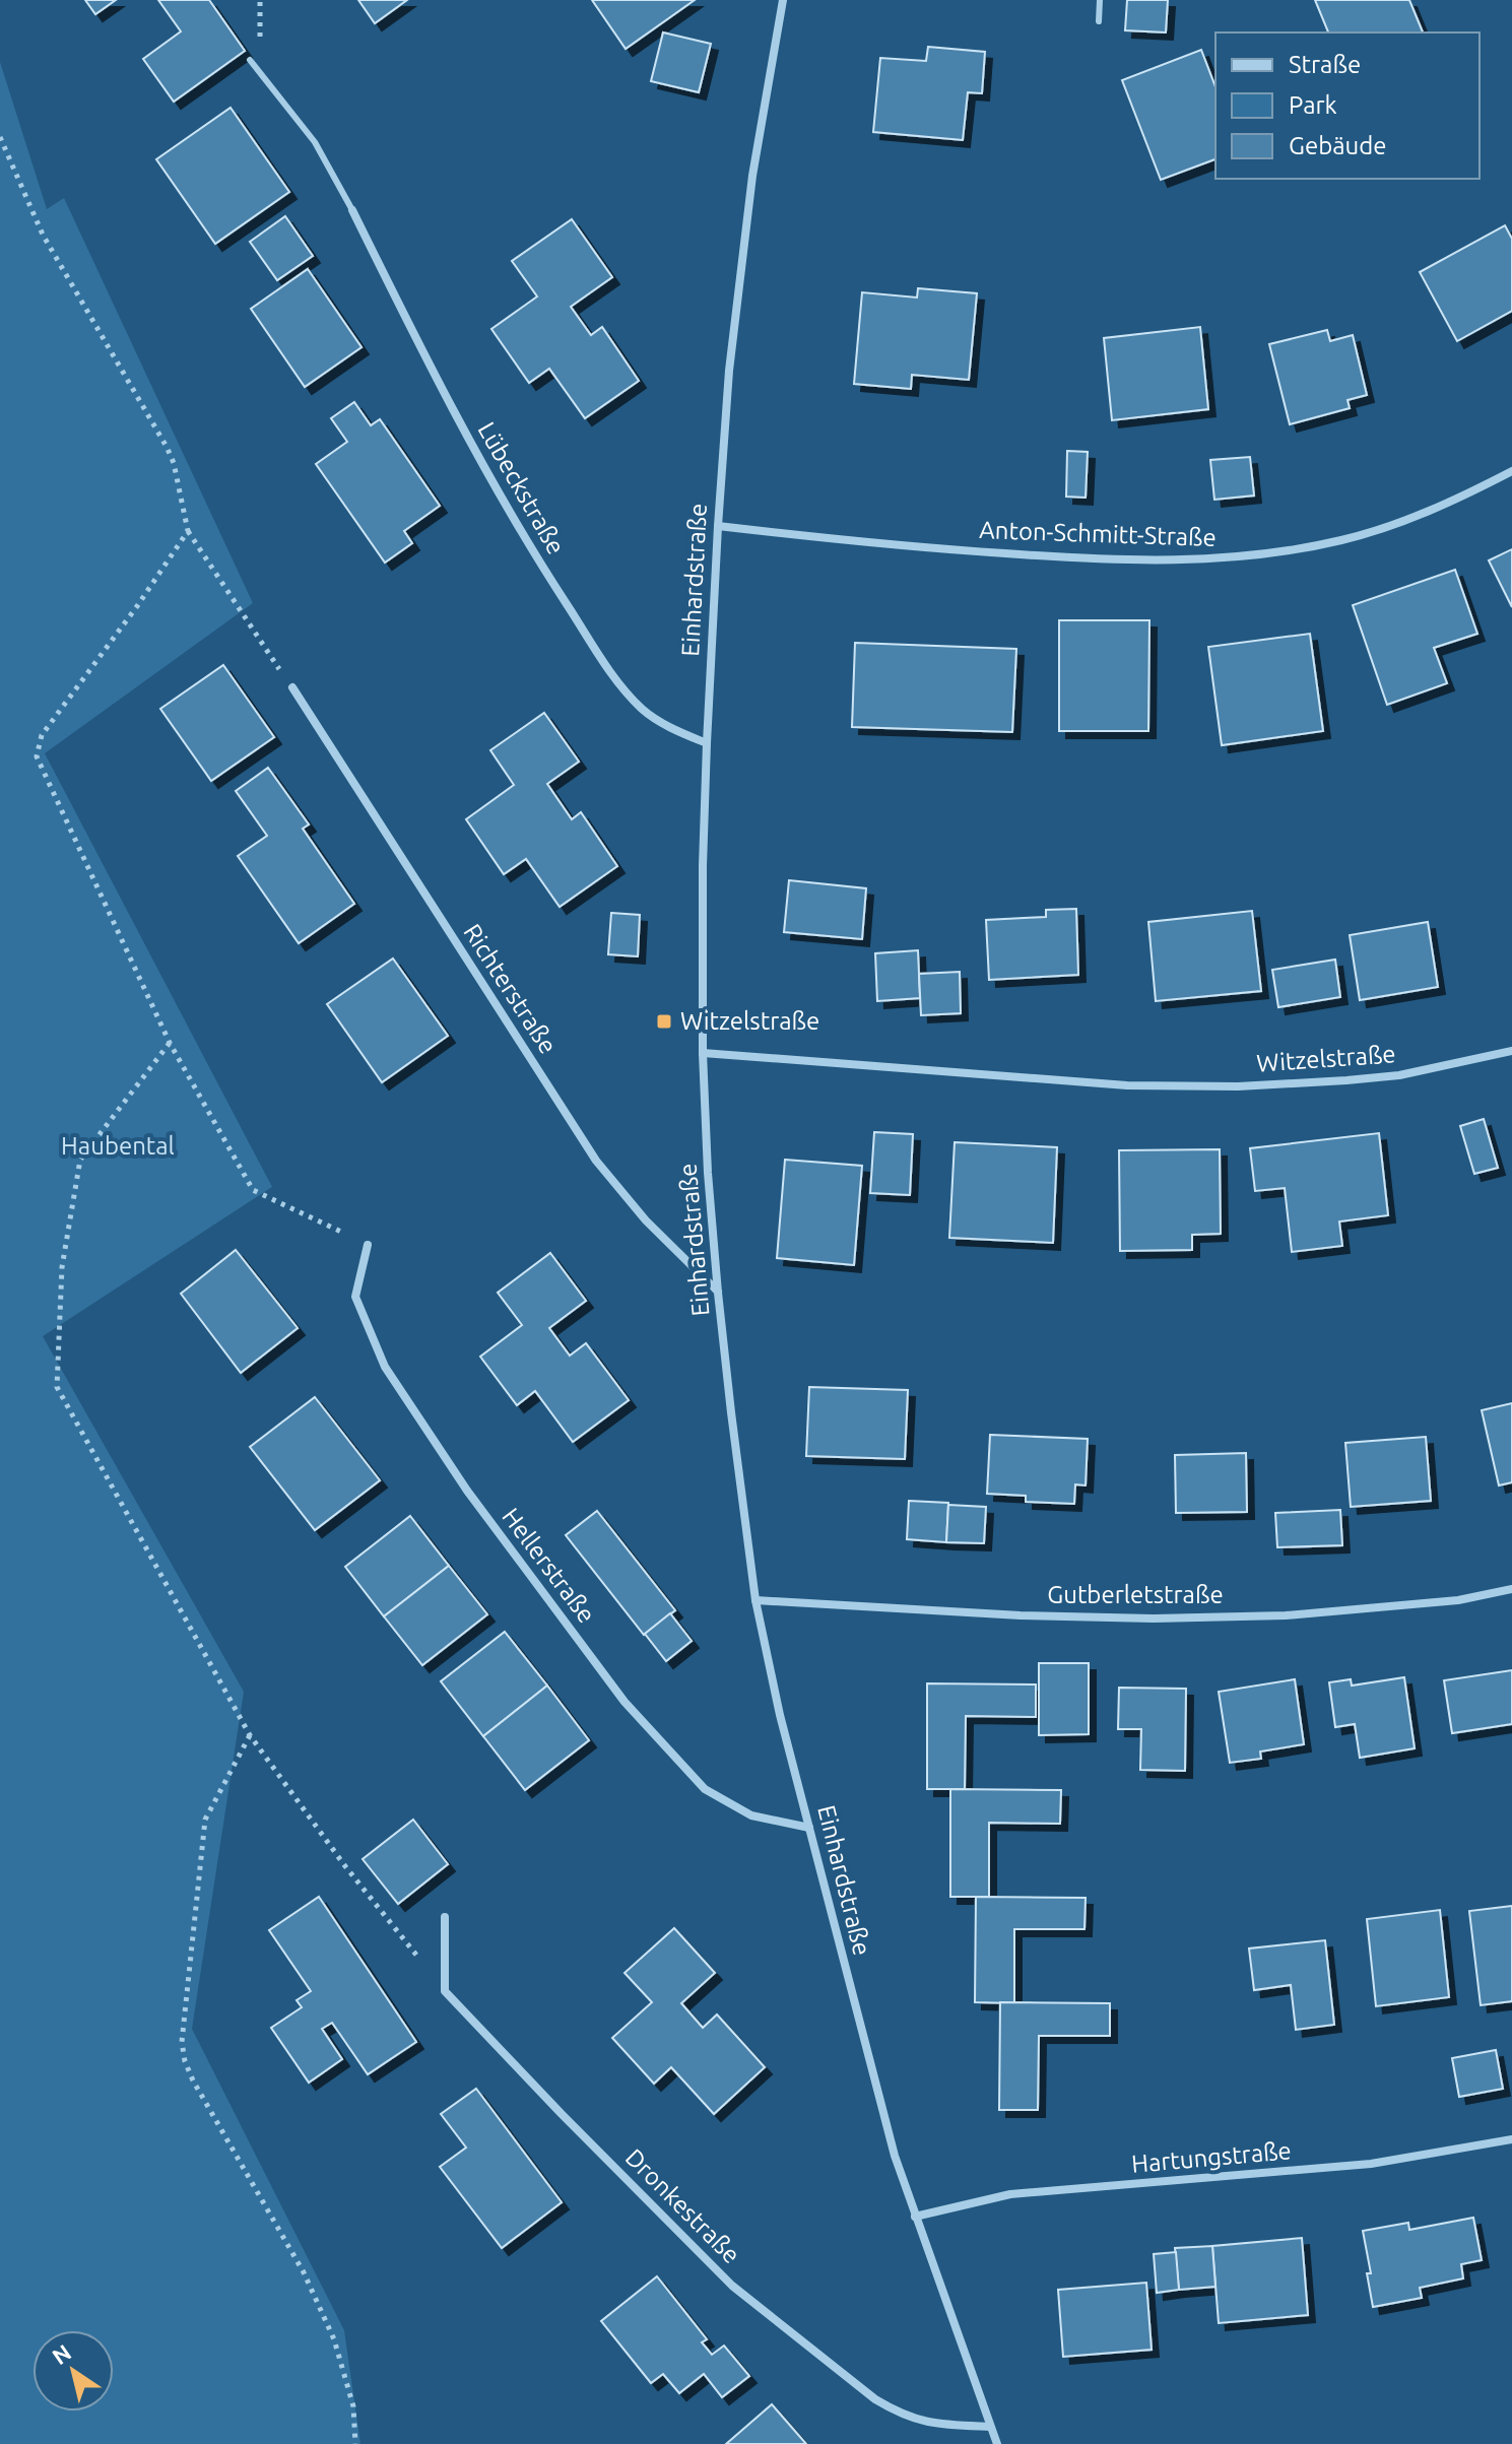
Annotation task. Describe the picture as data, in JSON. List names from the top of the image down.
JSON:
{
  "streets": {
    "street": [
      "Lübeckstraße",
      "Anton-Schmitt-Straße",
      "Einhardstraße",
      "Richterstraße",
      "Witzelstraße",
      "Hellerstraße",
      "Gutberletstraße",
      "Hartungstraße",
      "Dronkestraße"
    ]
  },
  "crossings": [
    ["Lübeckstraße", "Einhardstraße"],
    ["Anton-Schmitt-Straße", "Einhardstraße"],
    ["Einhardstraße", "Richterstraße"],
    ["Einhardstraße", "Witzelstraße"],
    ["Einhardstraße", "Hellerstraße"],
    ["Einhardstraße", "Gutberletstraße"],
    ["Einhardstraße", "Hartungstraße"],
    ["Einhardstraße", "Dronkestraße"]
  ],
  "parks": ["Haubental"],
  "places": {
    "transit": ["Witzelstraße"]
  },
  "legend": ["Straße", "Park", "Gebäude"],
  "north": "top left"
}
